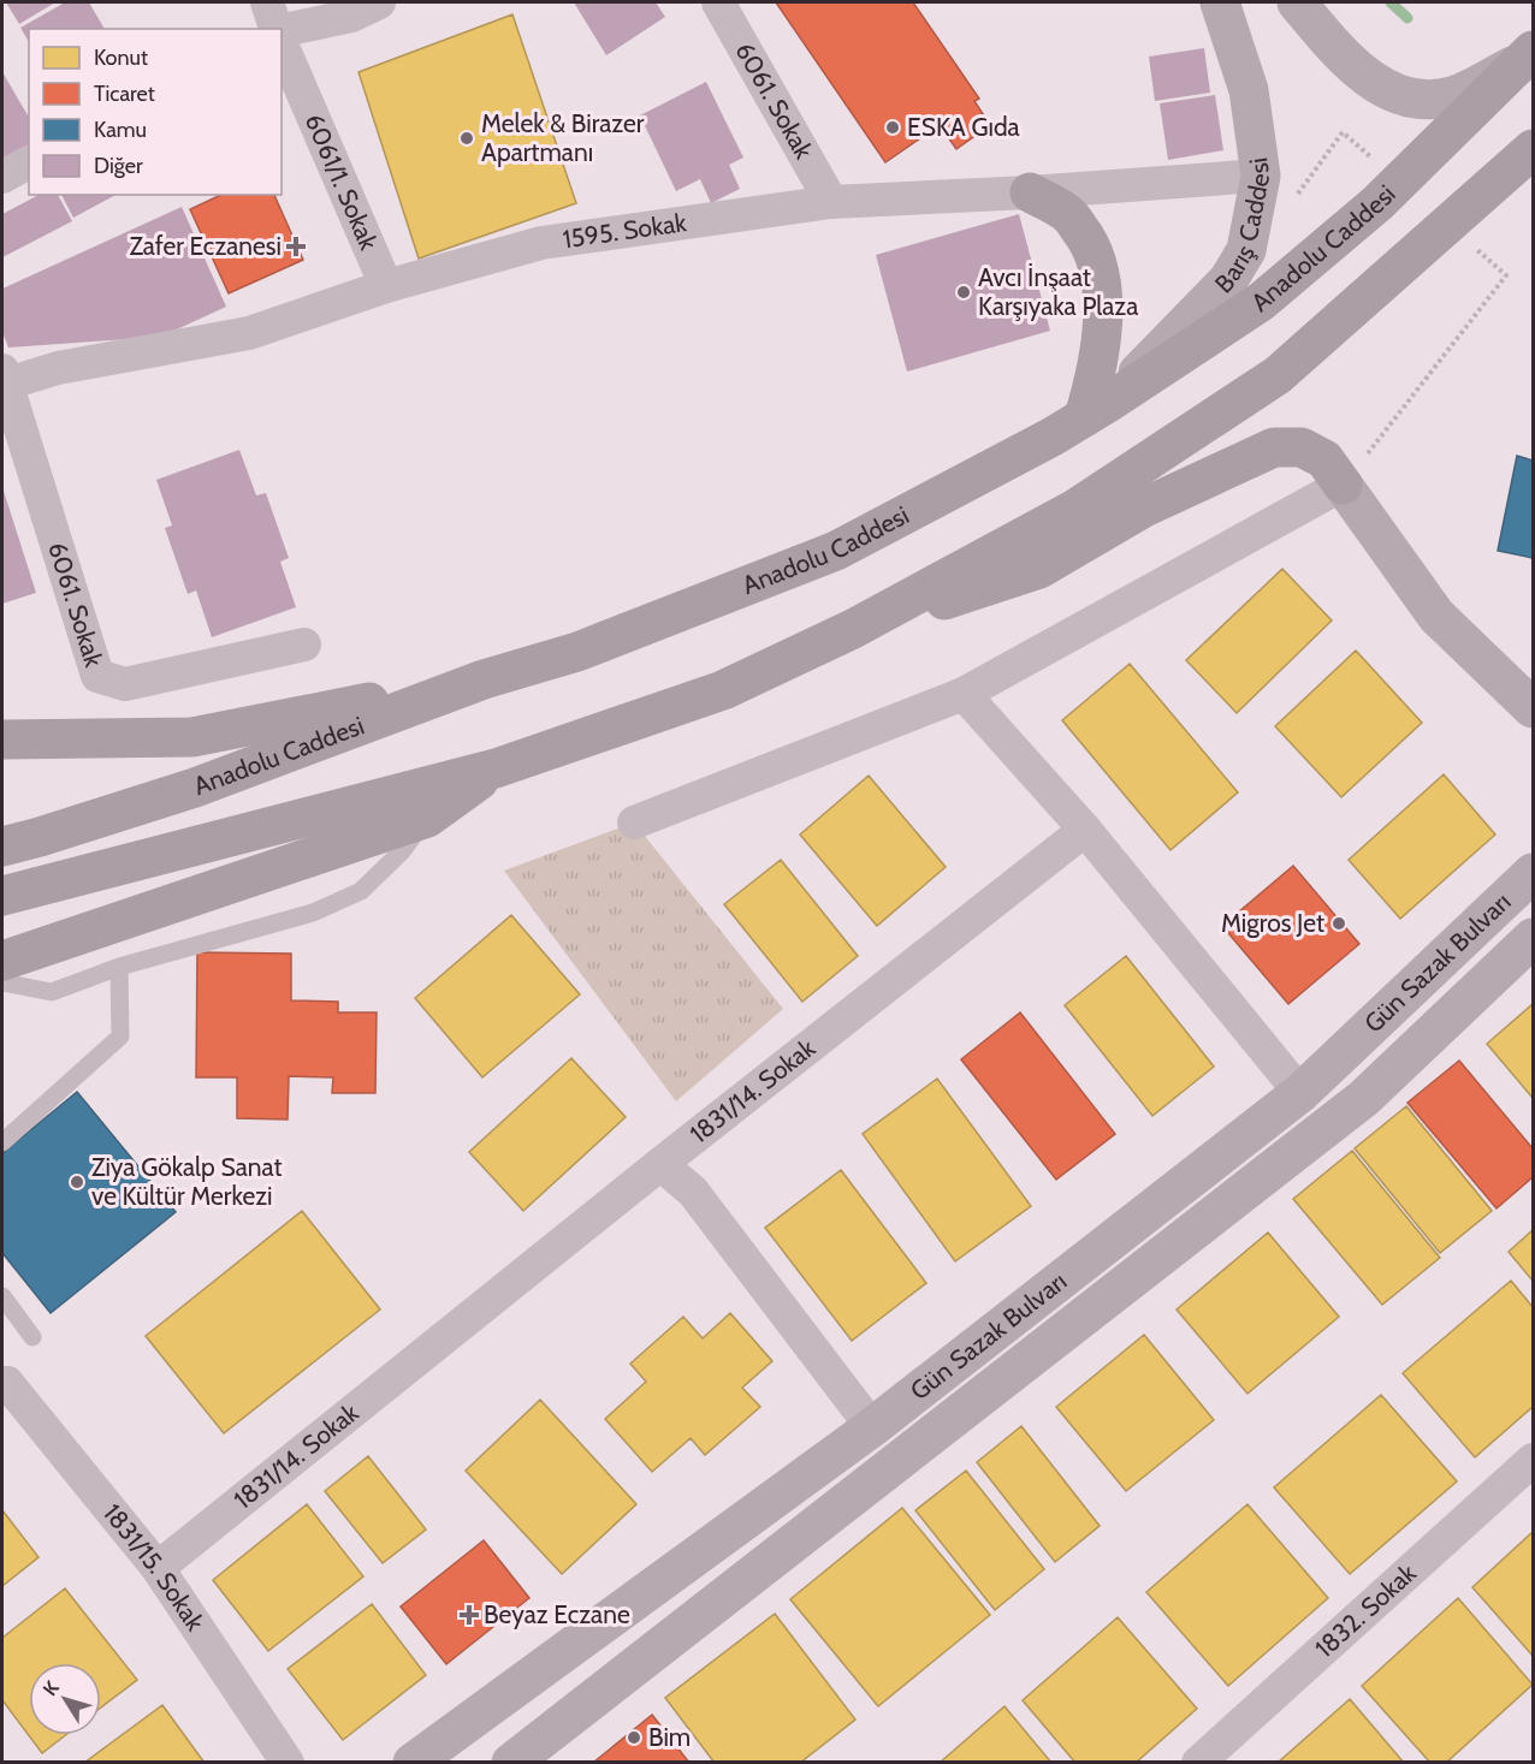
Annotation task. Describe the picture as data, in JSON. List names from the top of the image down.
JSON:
{
  "streets": {
    "highway": ["Anadolu Caddesi"],
    "main road": ["Barış Caddesi", "Gün Sazak Bulvarı"],
    "street": [
      "6061. Sokak",
      "6061/1. Sokak",
      "1595. Sokak",
      "1831/14. Sokak",
      "1831/15. Sokak",
      "1832. Sokak"
    ]
  },
  "crossings": [
    ["6061. Sokak", "1595. Sokak"],
    ["6061/1. Sokak", "1595. Sokak"],
    ["Barış Caddesi", "1595. Sokak"],
    ["Barış Caddesi", "Anadolu Caddesi"],
    ["1831/14. Sokak", "1831/15. Sokak"]
  ],
  "places": {
    "other": [
      "ESKA Gıda",
      "Melek & Birazer Apartmanı",
      "Avcı İnşaat Karşıyaka Plaza",
      "Migros Jet",
      "Ziya Gökalp Sanat ve Kültür Merkezi",
      "Bim"
    ],
    "health": ["Zafer Eczanesi", "Beyaz Eczane"]
  },
  "legend": [
    "Konut",
    "Ticaret",
    "Kamu",
    "Diğer"
  ],
  "north": "top left"
}
